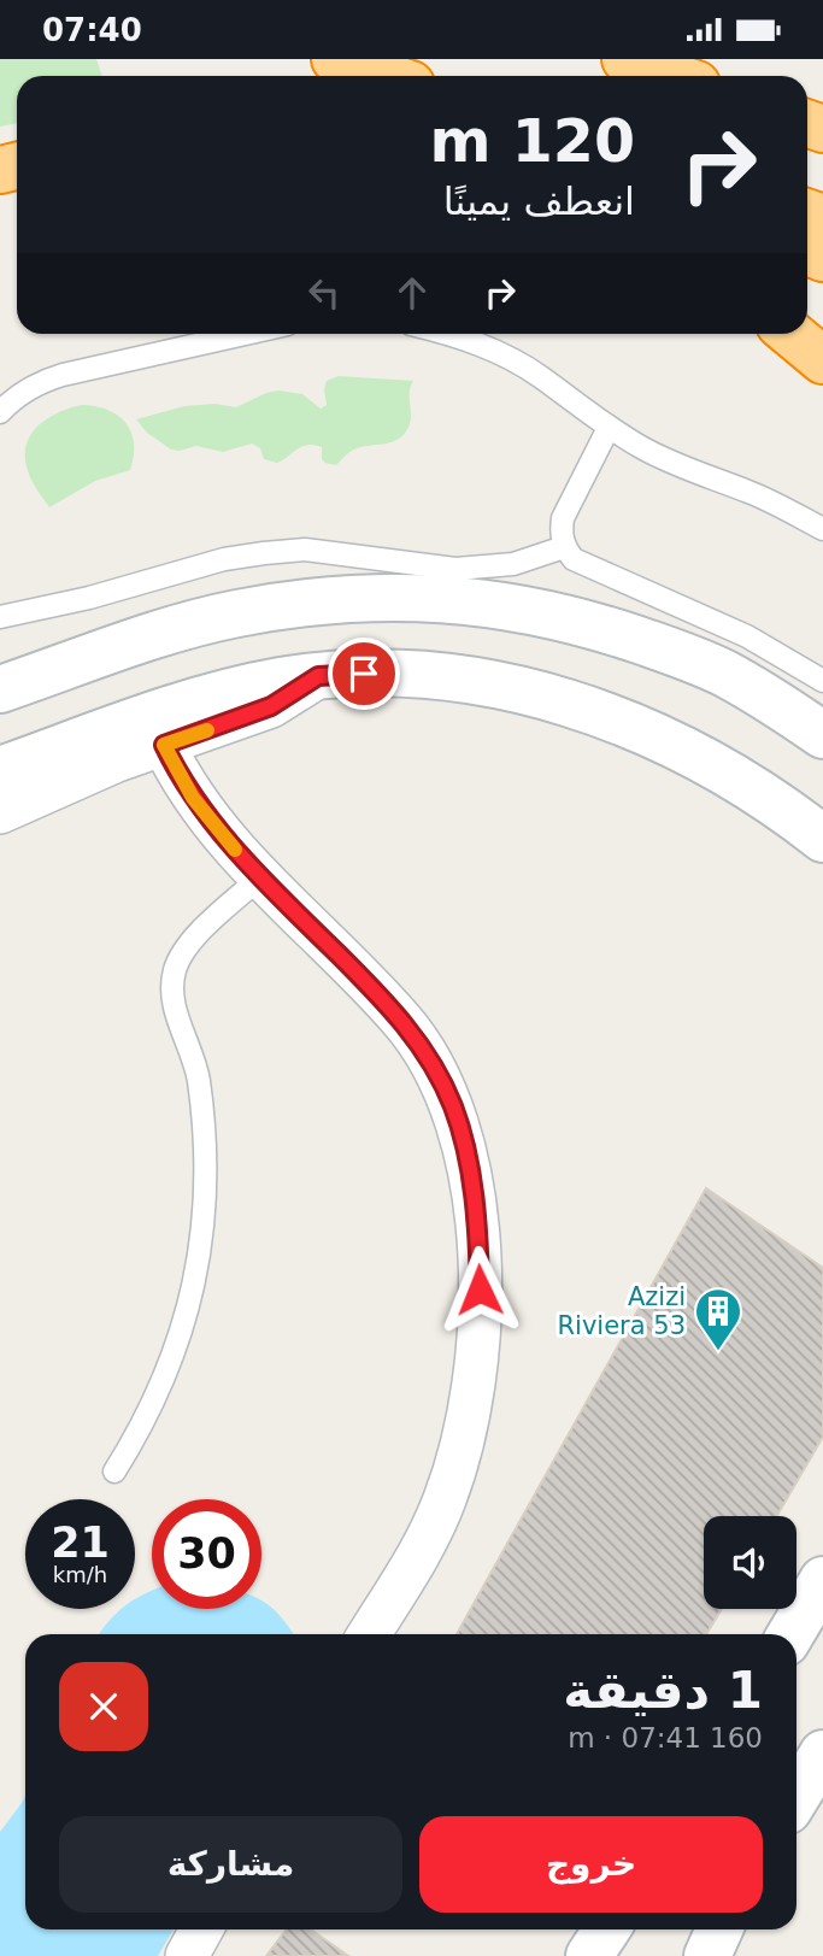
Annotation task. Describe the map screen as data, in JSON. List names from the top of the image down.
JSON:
{
  "places": {
    "building": ["Azizi Riviera 53"]
  },
  "page": {
    "status": "07:40",
    "turn": ["120 m", "انعطف يمينًا"],
    "speed": "21 km/h",
    "limit": "30",
    "heading": ["1 دقيقة", "160 m · 07:41"],
    "buttons": ["خروج", "مشاركة"]
  }
}
